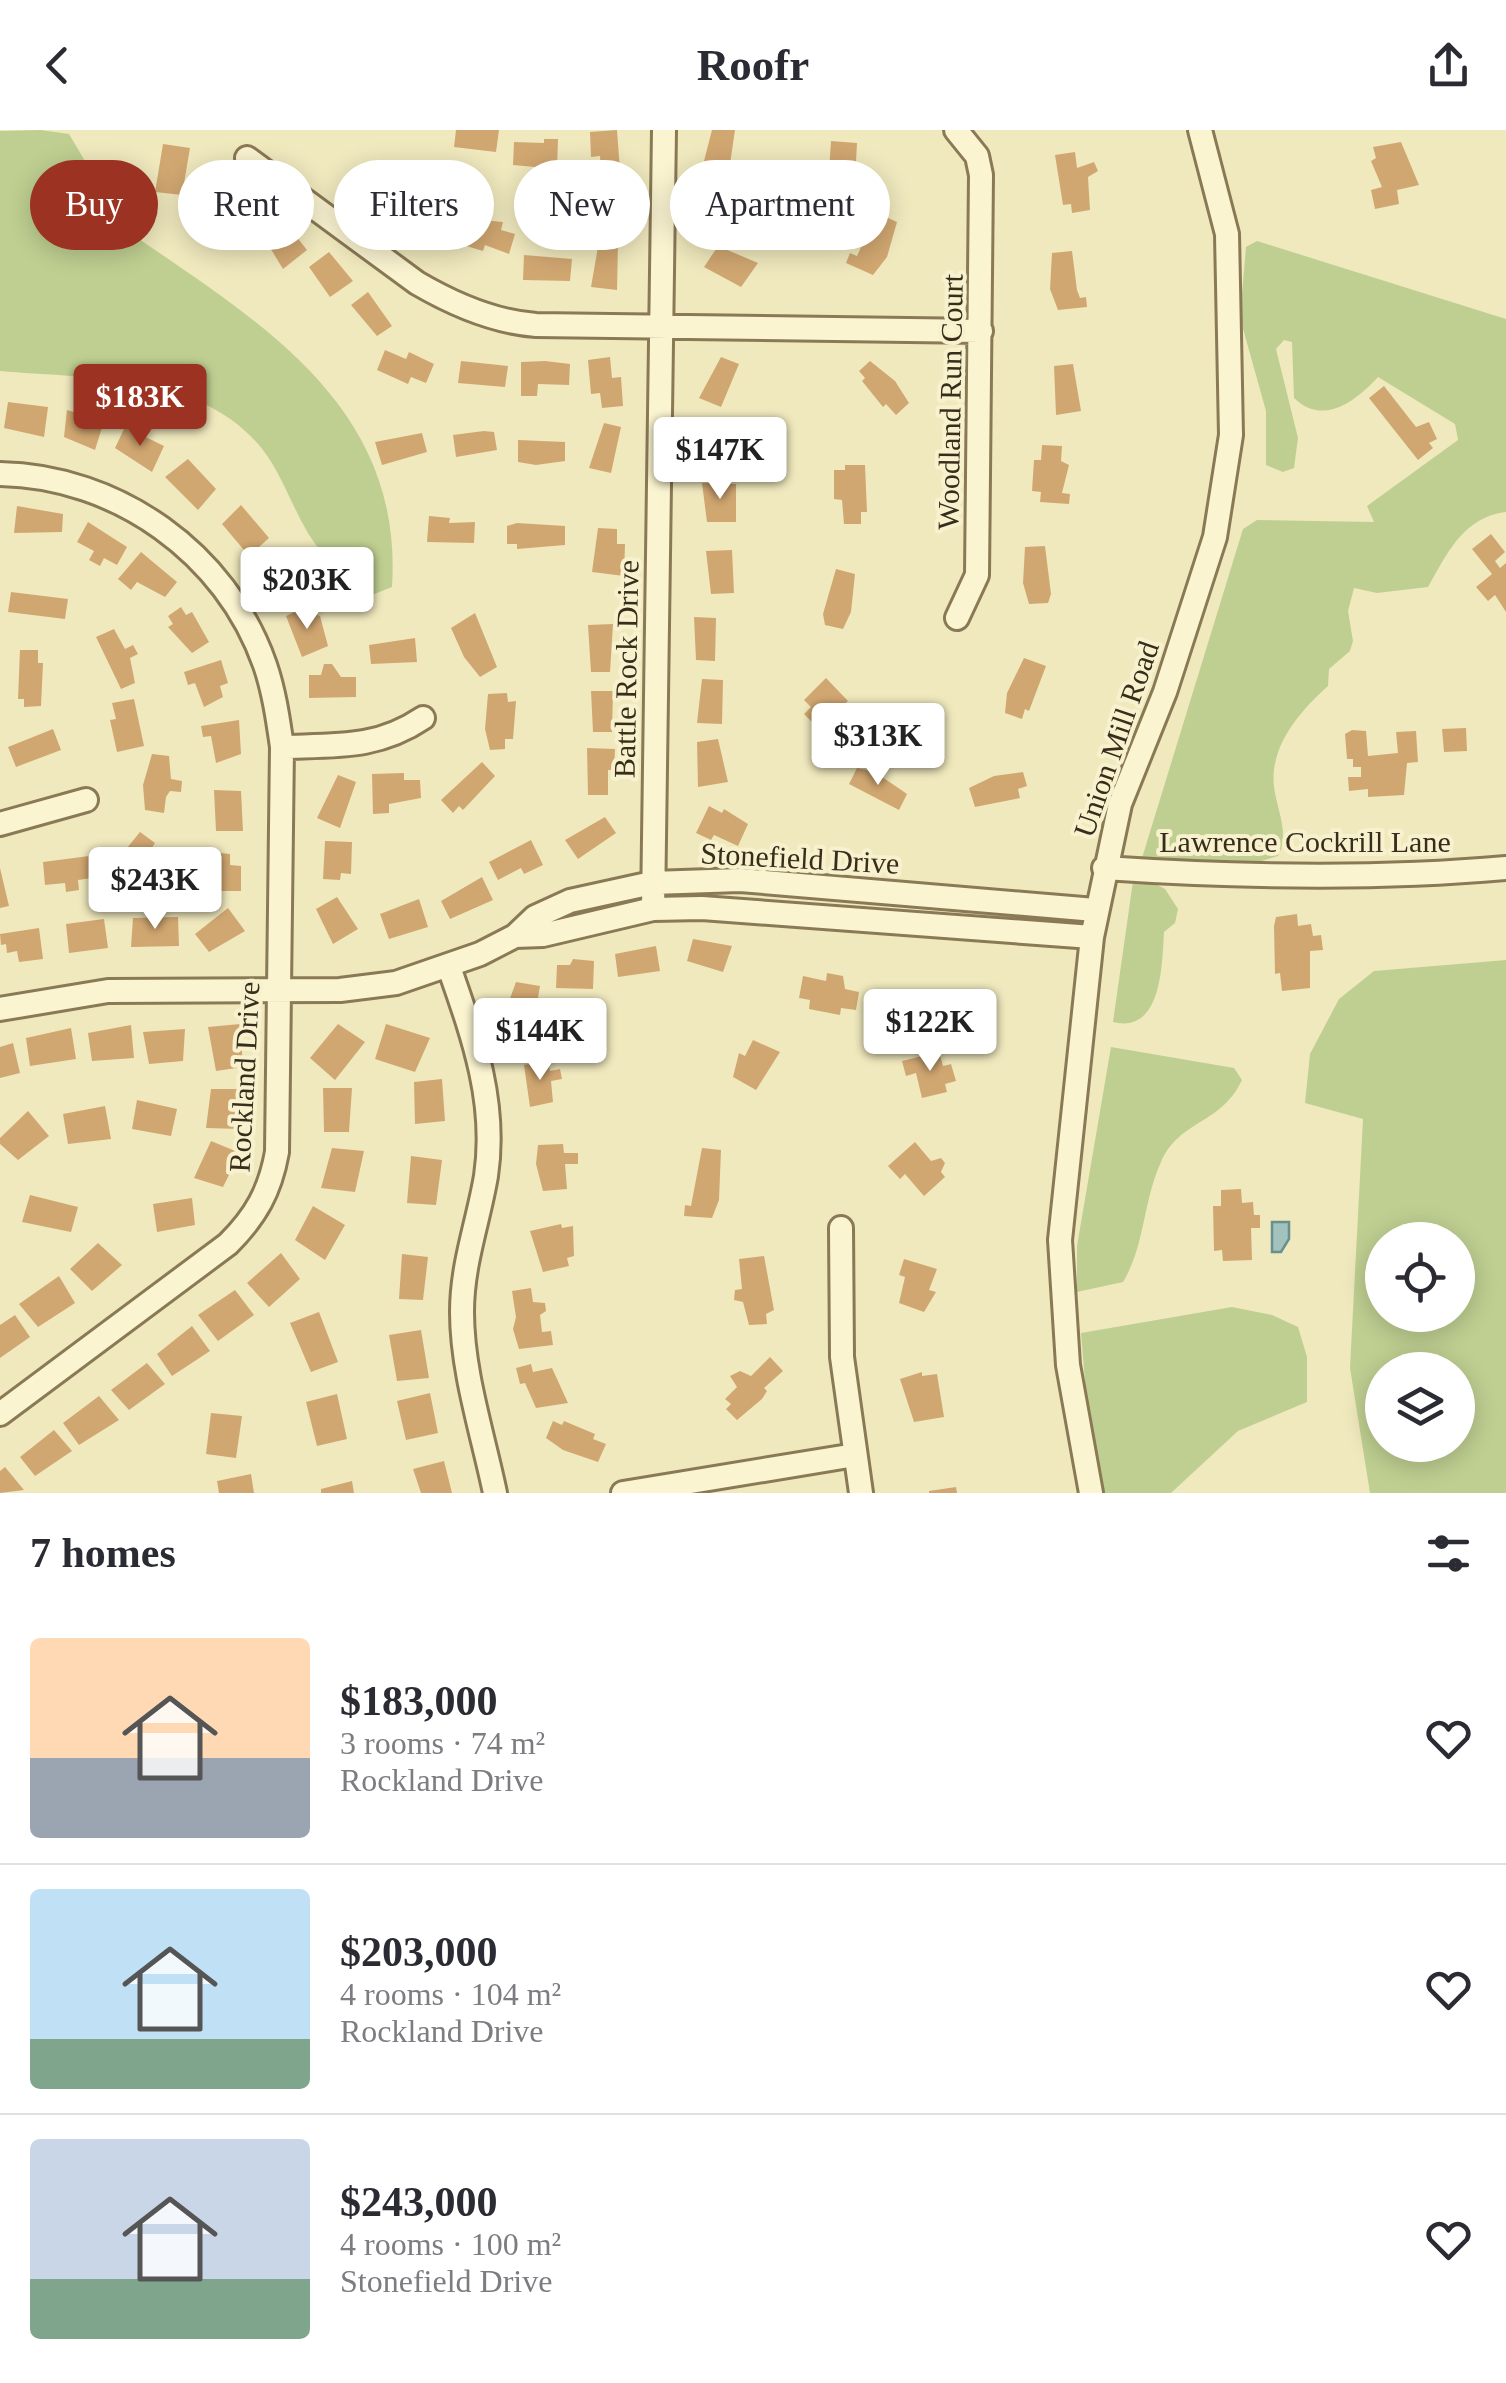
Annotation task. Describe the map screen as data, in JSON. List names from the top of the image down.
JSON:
{
  "streets": {
    "street": [
      "Woodland Run Court",
      "Battle Rock Drive",
      "Union Mill Road",
      "Lawrence Cockrill Lane",
      "Stonefield Drive",
      "Rockland Drive"
    ]
  },
  "crossings": [
    ["Battle Rock Drive", "Stonefield Drive"],
    ["Union Mill Road", "Lawrence Cockrill Lane"],
    ["Union Mill Road", "Stonefield Drive"],
    ["Stonefield Drive", "Rockland Drive"]
  ],
  "page": {
    "header": "Roofr",
    "chip": [
      "Buy",
      "Rent",
      "Filters",
      "New",
      "Apartment"
    ],
    "price": [
      "$183K",
      "$147K",
      "$203K",
      "$313K",
      "$243K",
      "$122K",
      "$144K"
    ],
    "heading": "7 homes",
    "list": [
      {
        "name": "$183,000",
        "note": "3 rooms · 74 m² · Rockland Drive"
      },
      {
        "name": "$203,000",
        "note": "4 rooms · 104 m² · Rockland Drive"
      },
      {
        "name": "$243,000",
        "note": "4 rooms · 100 m² · Stonefield Drive"
      }
    ]
  }
}
